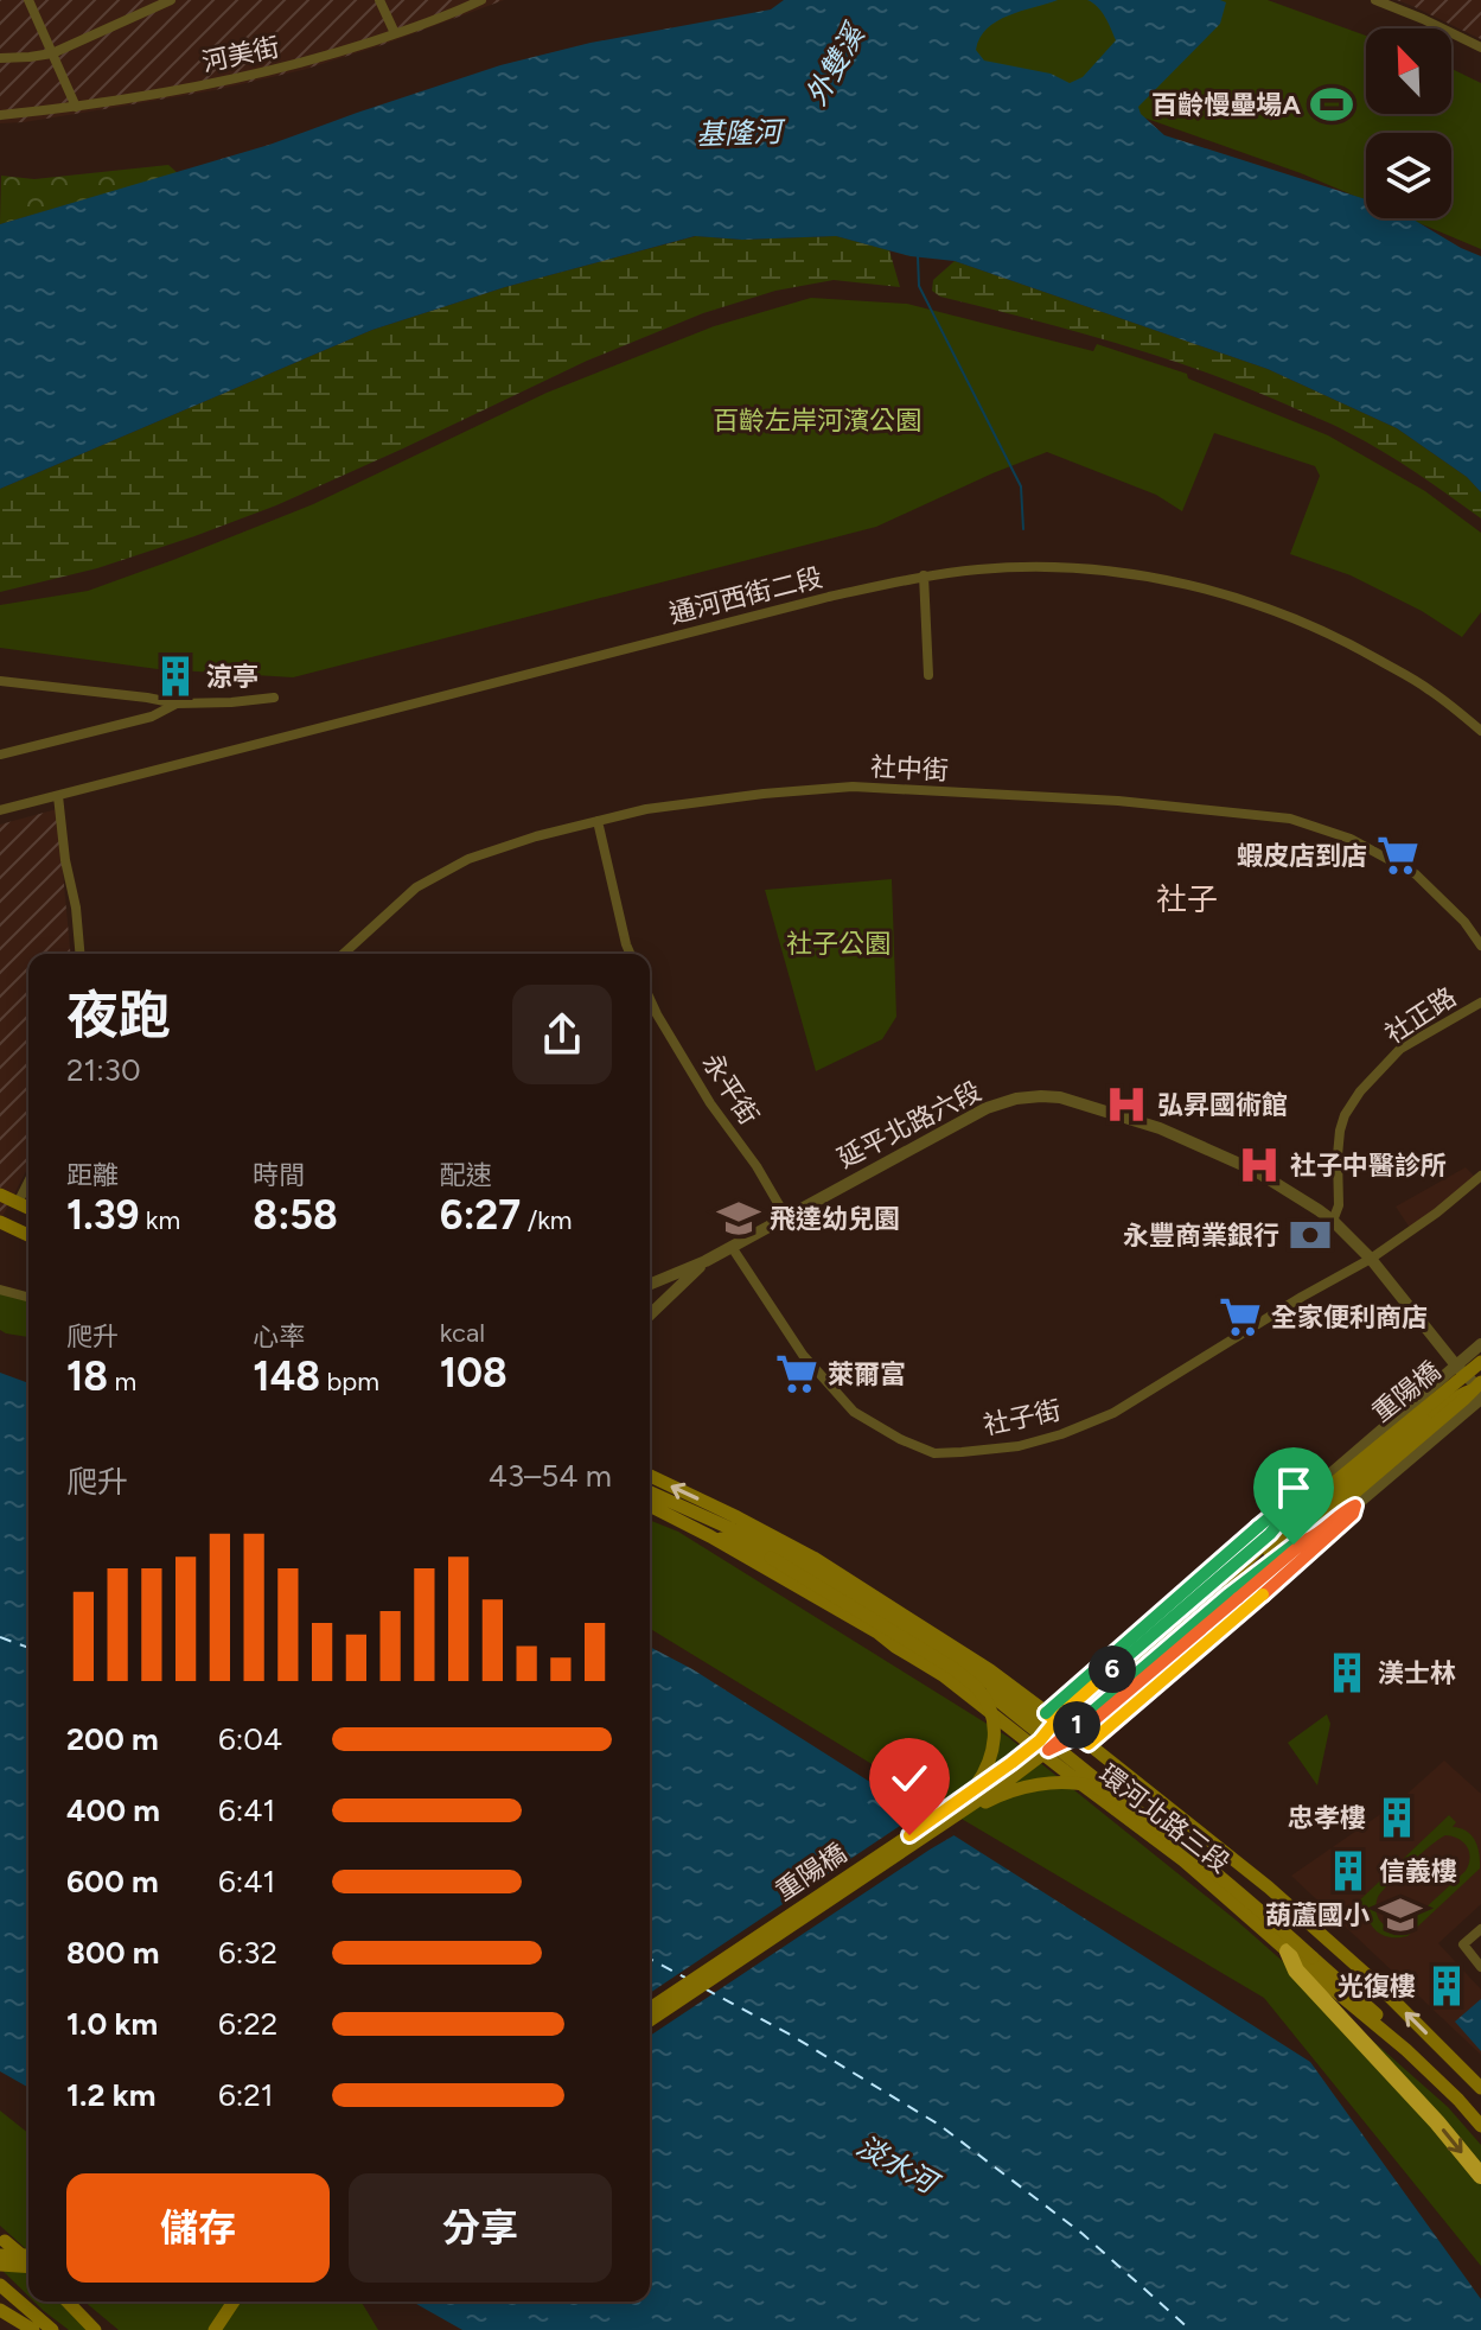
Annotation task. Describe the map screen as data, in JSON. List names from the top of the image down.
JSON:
{
  "streets": {
    "main road": ["重陽橋", "環河北路三段"],
    "street": [
      "河美街",
      "通河西街二段",
      "社中街",
      "社正路",
      "永平街",
      "延平北路六段",
      "社子街"
    ]
  },
  "crossings": [
    ["社正路", "延平北路六段"],
    ["永平街", "延平北路六段"],
    ["延平北路六段", "重陽橋"],
    ["延平北路六段", "社子街"]
  ],
  "districts": ["社子"],
  "water": ["外雙溪", "基隆河", "淡水河"],
  "parks": ["百齡左岸河濱公園", "社子公園"],
  "places": {
    "sports": ["百齡慢壘場A"],
    "building": [
      "涼亭",
      "渼士林",
      "忠孝樓",
      "信義樓",
      "光復樓"
    ],
    "supermarket": ["蝦皮店到店", "全家便利商店", "萊爾富"],
    "hospital": ["弘昇國術館", "社子中醫診所"],
    "school or university": ["飛達幼兒園", "葫蘆國小"],
    "bank": ["永豐商業銀行"]
  },
  "north": "top left",
  "page": {
    "heading": ["夜跑", "21:30"],
    "stats": [
      ["距離", "1.39 km"],
      ["時間", "8:58"],
      ["配速", "6:27 /km"],
      ["爬升", "18 m"],
      ["心率", "148 bpm"],
      ["kcal", "108"]
    ],
    "chart": ["爬升", "43–54 m"],
    "pins": ["6", "1"],
    "list": [
      {
        "name": "200 m",
        "note": "6:04"
      },
      {
        "name": "400 m",
        "note": "6:41"
      },
      {
        "name": "600 m",
        "note": "6:41"
      },
      {
        "name": "800 m",
        "note": "6:32"
      },
      {
        "name": "1.0 km",
        "note": "6:22"
      },
      {
        "name": "1.2 km",
        "note": "6:21"
      }
    ],
    "buttons": ["儲存", "分享"]
  }
}
